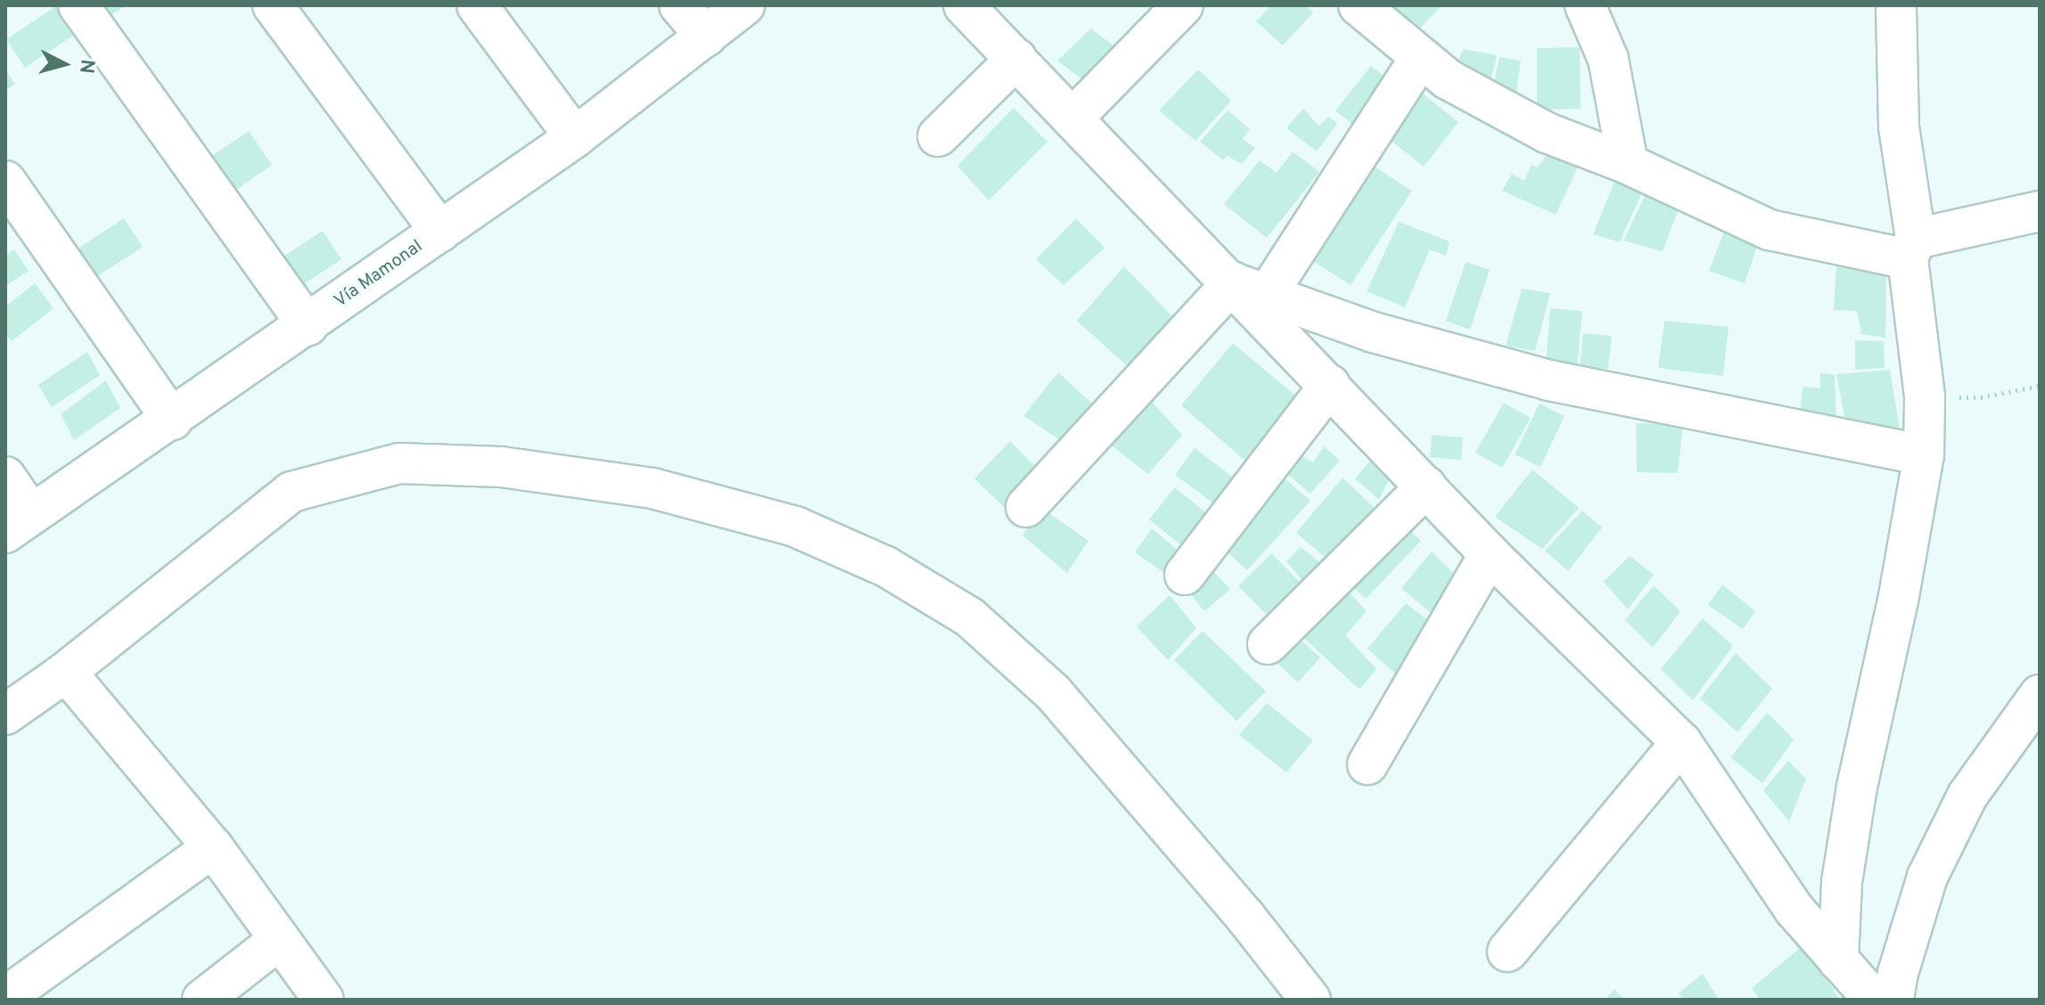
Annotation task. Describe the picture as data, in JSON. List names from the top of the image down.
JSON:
{
  "streets": {
    "street": ["Vía Mamonal"]
  },
  "north": "right"
}
